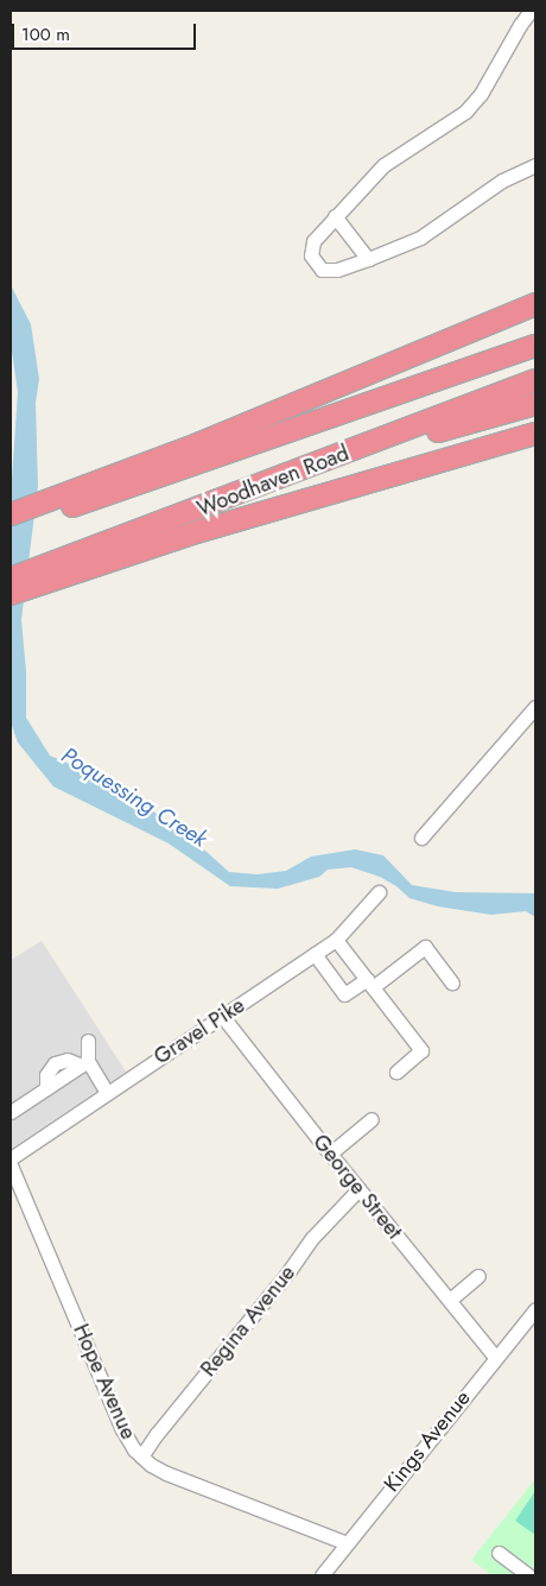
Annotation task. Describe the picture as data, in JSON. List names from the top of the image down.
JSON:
{
  "streets": {
    "highway": ["Woodhaven Road"],
    "street": [
      "Gravel Pike",
      "George Street",
      "Regina Avenue",
      "Hope Avenue",
      "Kings Avenue"
    ]
  },
  "crossings": [
    ["Gravel Pike", "George Street"],
    ["George Street", "Regina Avenue"],
    ["George Street", "Kings Avenue"],
    ["Regina Avenue", "Hope Avenue"],
    ["Hope Avenue", "Kings Avenue"]
  ],
  "water": ["Poquessing Creek"],
  "scale_bar": "100 m"
}
